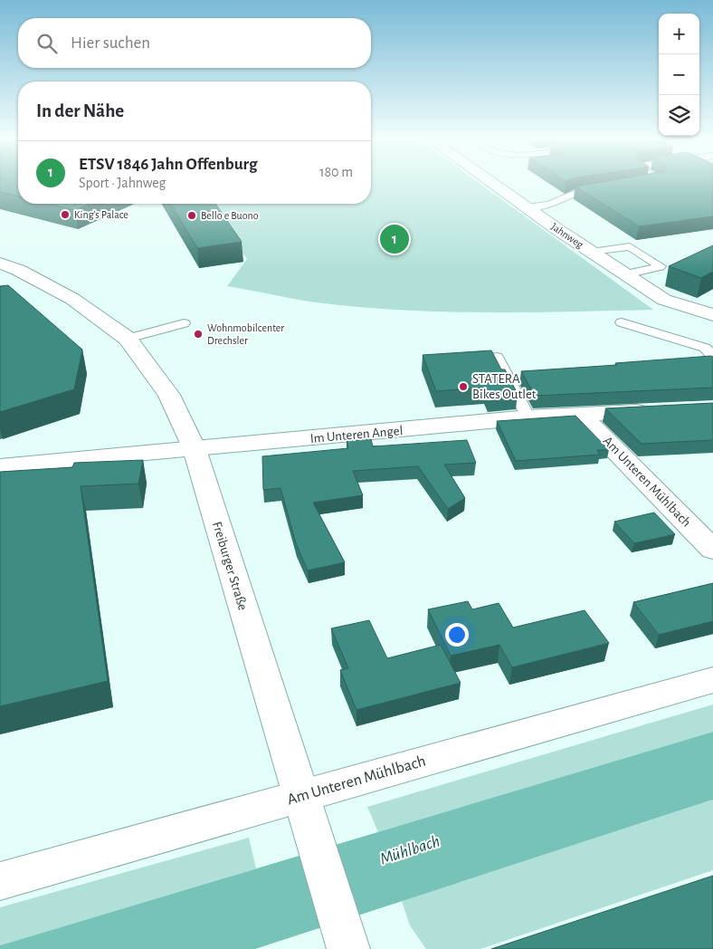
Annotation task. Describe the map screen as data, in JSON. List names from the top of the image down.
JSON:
{
  "streets": {
    "street": [
      "Jahnweg",
      "Im Unteren Angel",
      "Am Unteren Mühlbach",
      "Freiburger Straße"
    ]
  },
  "crossings": [
    ["Im Unteren Angel", "Am Unteren Mühlbach"],
    ["Im Unteren Angel", "Freiburger Straße"],
    ["Am Unteren Mühlbach", "Freiburger Straße"]
  ],
  "water": ["Mühlbach"],
  "places": [
    "King's Palace",
    "Bello e Buono",
    "Wohnmobilcenter Drechsler",
    "STATERA Bikes Outlet"
  ],
  "page": {
    "map_buttons": ["+", "−"],
    "search": "Hier suchen",
    "heading": "In der Nähe",
    "list": [
      {
        "mark": "1",
        "name": "ETSV 1846 Jahn Offenburg",
        "note": "Sport · Jahnweg",
        "value": "180 m"
      }
    ],
    "pins": "1"
  }
}
